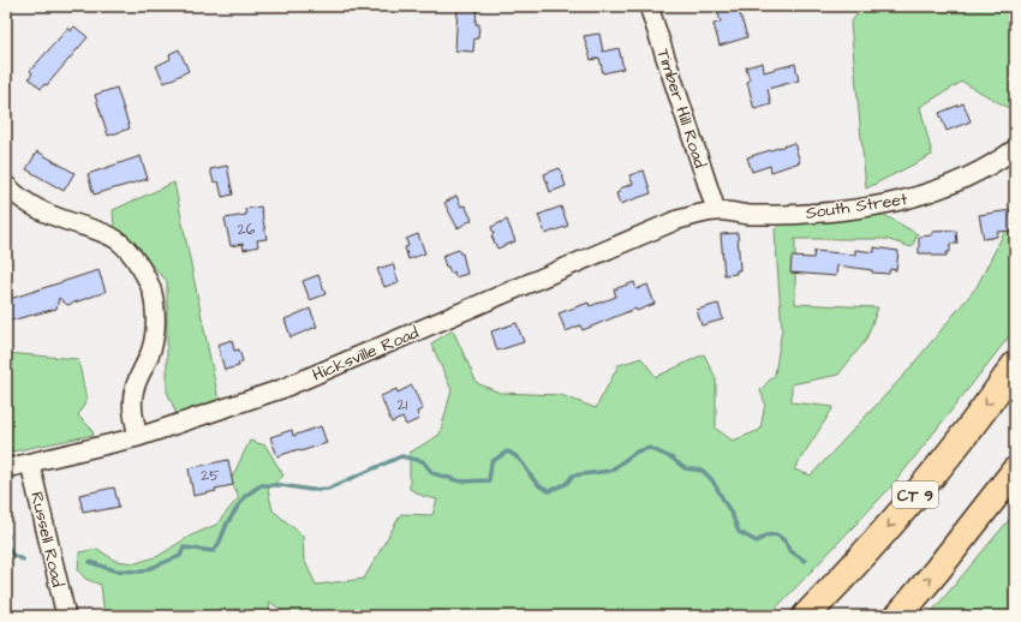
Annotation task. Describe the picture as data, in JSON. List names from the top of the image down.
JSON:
{
  "streets": {
    "highway": ["CT 9"],
    "street": [
      "Timber Hill Road",
      "South Street",
      "Hicksville Road",
      "Russell Road"
    ]
  },
  "crossings": [
    ["Timber Hill Road", "South Street"],
    ["Timber Hill Road", "Hicksville Road"],
    ["South Street", "Hicksville Road"],
    ["Hicksville Road", "Russell Road"]
  ],
  "house_numbers": ["26", "21", "25"]
}
